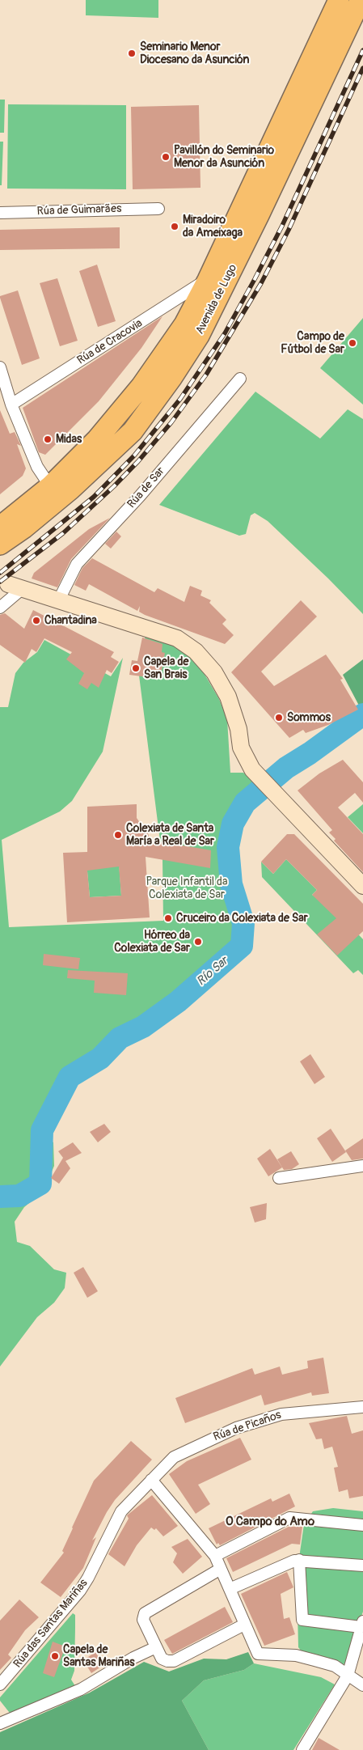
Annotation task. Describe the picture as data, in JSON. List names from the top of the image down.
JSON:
{
  "streets": {
    "highway": ["Avenida de Lugo"],
    "street": [
      "Rúa de Guimarães",
      "Rúa de Cracovia",
      "Rúa de Sar",
      "Rúa de Picaños",
      "Rúa das Santas Mariñas"
    ]
  },
  "crossings": [
    ["Avenida de Lugo", "Rúa de Cracovia"],
    ["Rúa de Picaños", "Rúa das Santas Mariñas"]
  ],
  "districts": ["O Campo do Amo"],
  "water": ["Río Sar"],
  "parks": ["Parque Infantil da Colexiata de Sar"],
  "places": [
    "Seminario Menor Diocesano da Asunción",
    "Pavillón do Seminario Menor da Asunción",
    "Miradoiro da Ameixaga",
    "Campo de Fútbol de Sar",
    "Midas",
    "Chantadina",
    "Capela de San Brais",
    "Sommos",
    "Colexiata de Santa María a Real de Sar",
    "Cruceiro da Colexiata de Sar",
    "Hórreo da Colexiata de Sar",
    "Capela de Santas Mariñas"
  ]
}
